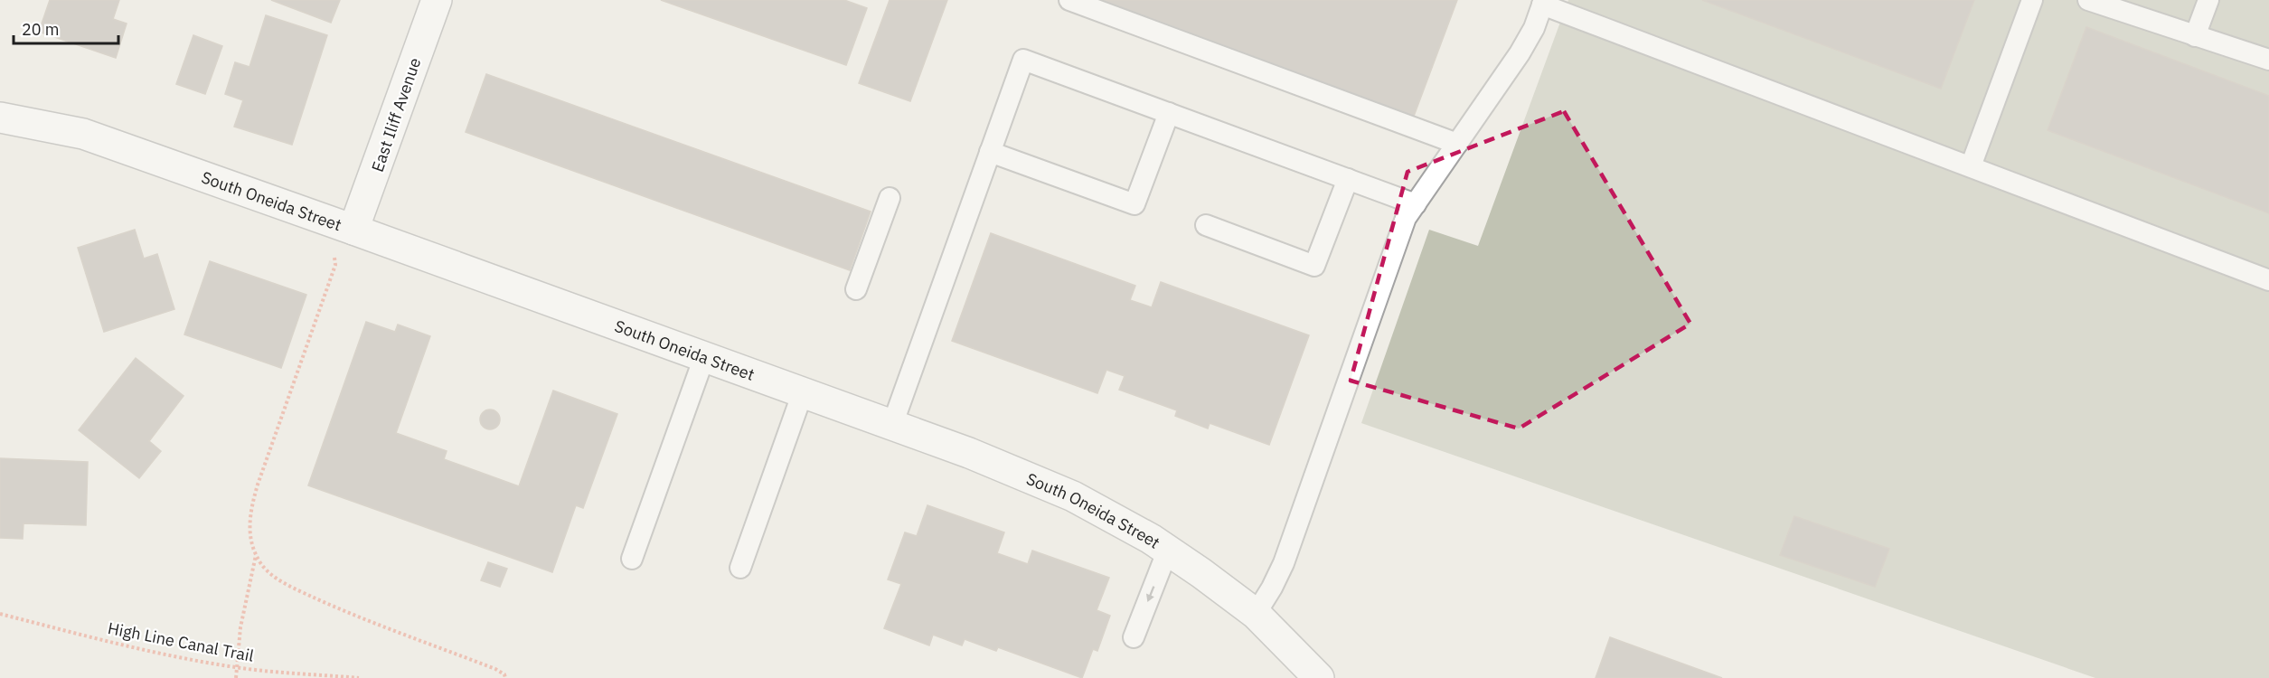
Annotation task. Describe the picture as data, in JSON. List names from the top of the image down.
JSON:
{
  "streets": {
    "street": ["East Iliff Avenue", "South Oneida Street"],
    "path": ["High Line Canal Trail"]
  },
  "crossings": [
    ["East Iliff Avenue", "South Oneida Street"]
  ],
  "scale_bar": "20 m"
}
